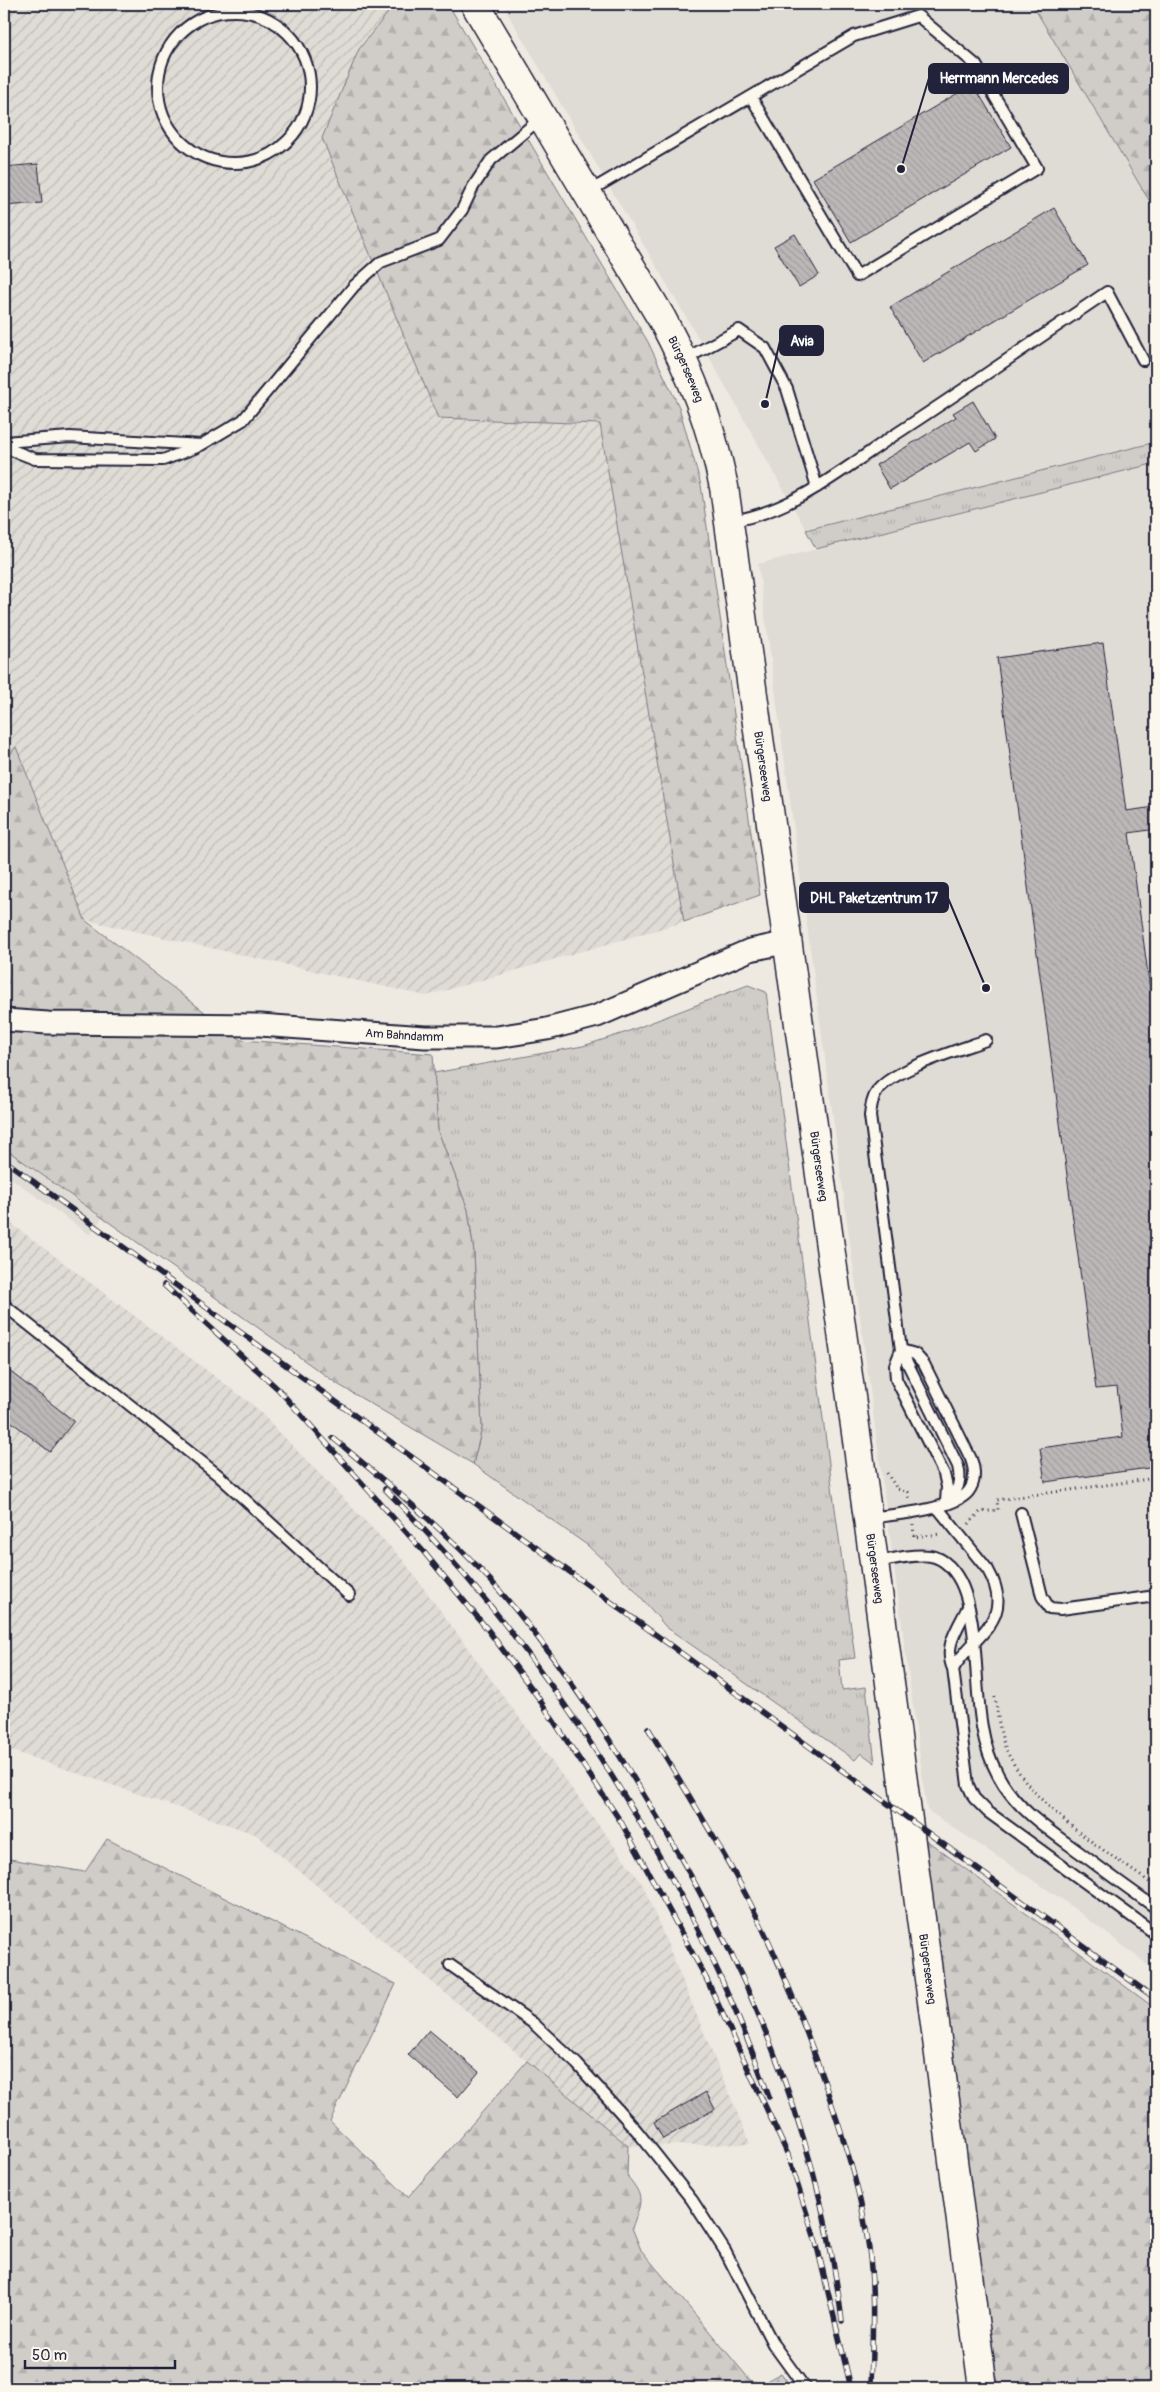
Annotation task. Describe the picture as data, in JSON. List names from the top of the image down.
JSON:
{
  "streets": {
    "street": ["Bürgerseeweg", "Am Bahndamm"]
  },
  "crossings": [
    ["Bürgerseeweg", "Am Bahndamm"]
  ],
  "places": ["Herrmann Mercedes", "Avia", "DHL Paketzentrum 17"],
  "scale_bar": "50 m"
}
